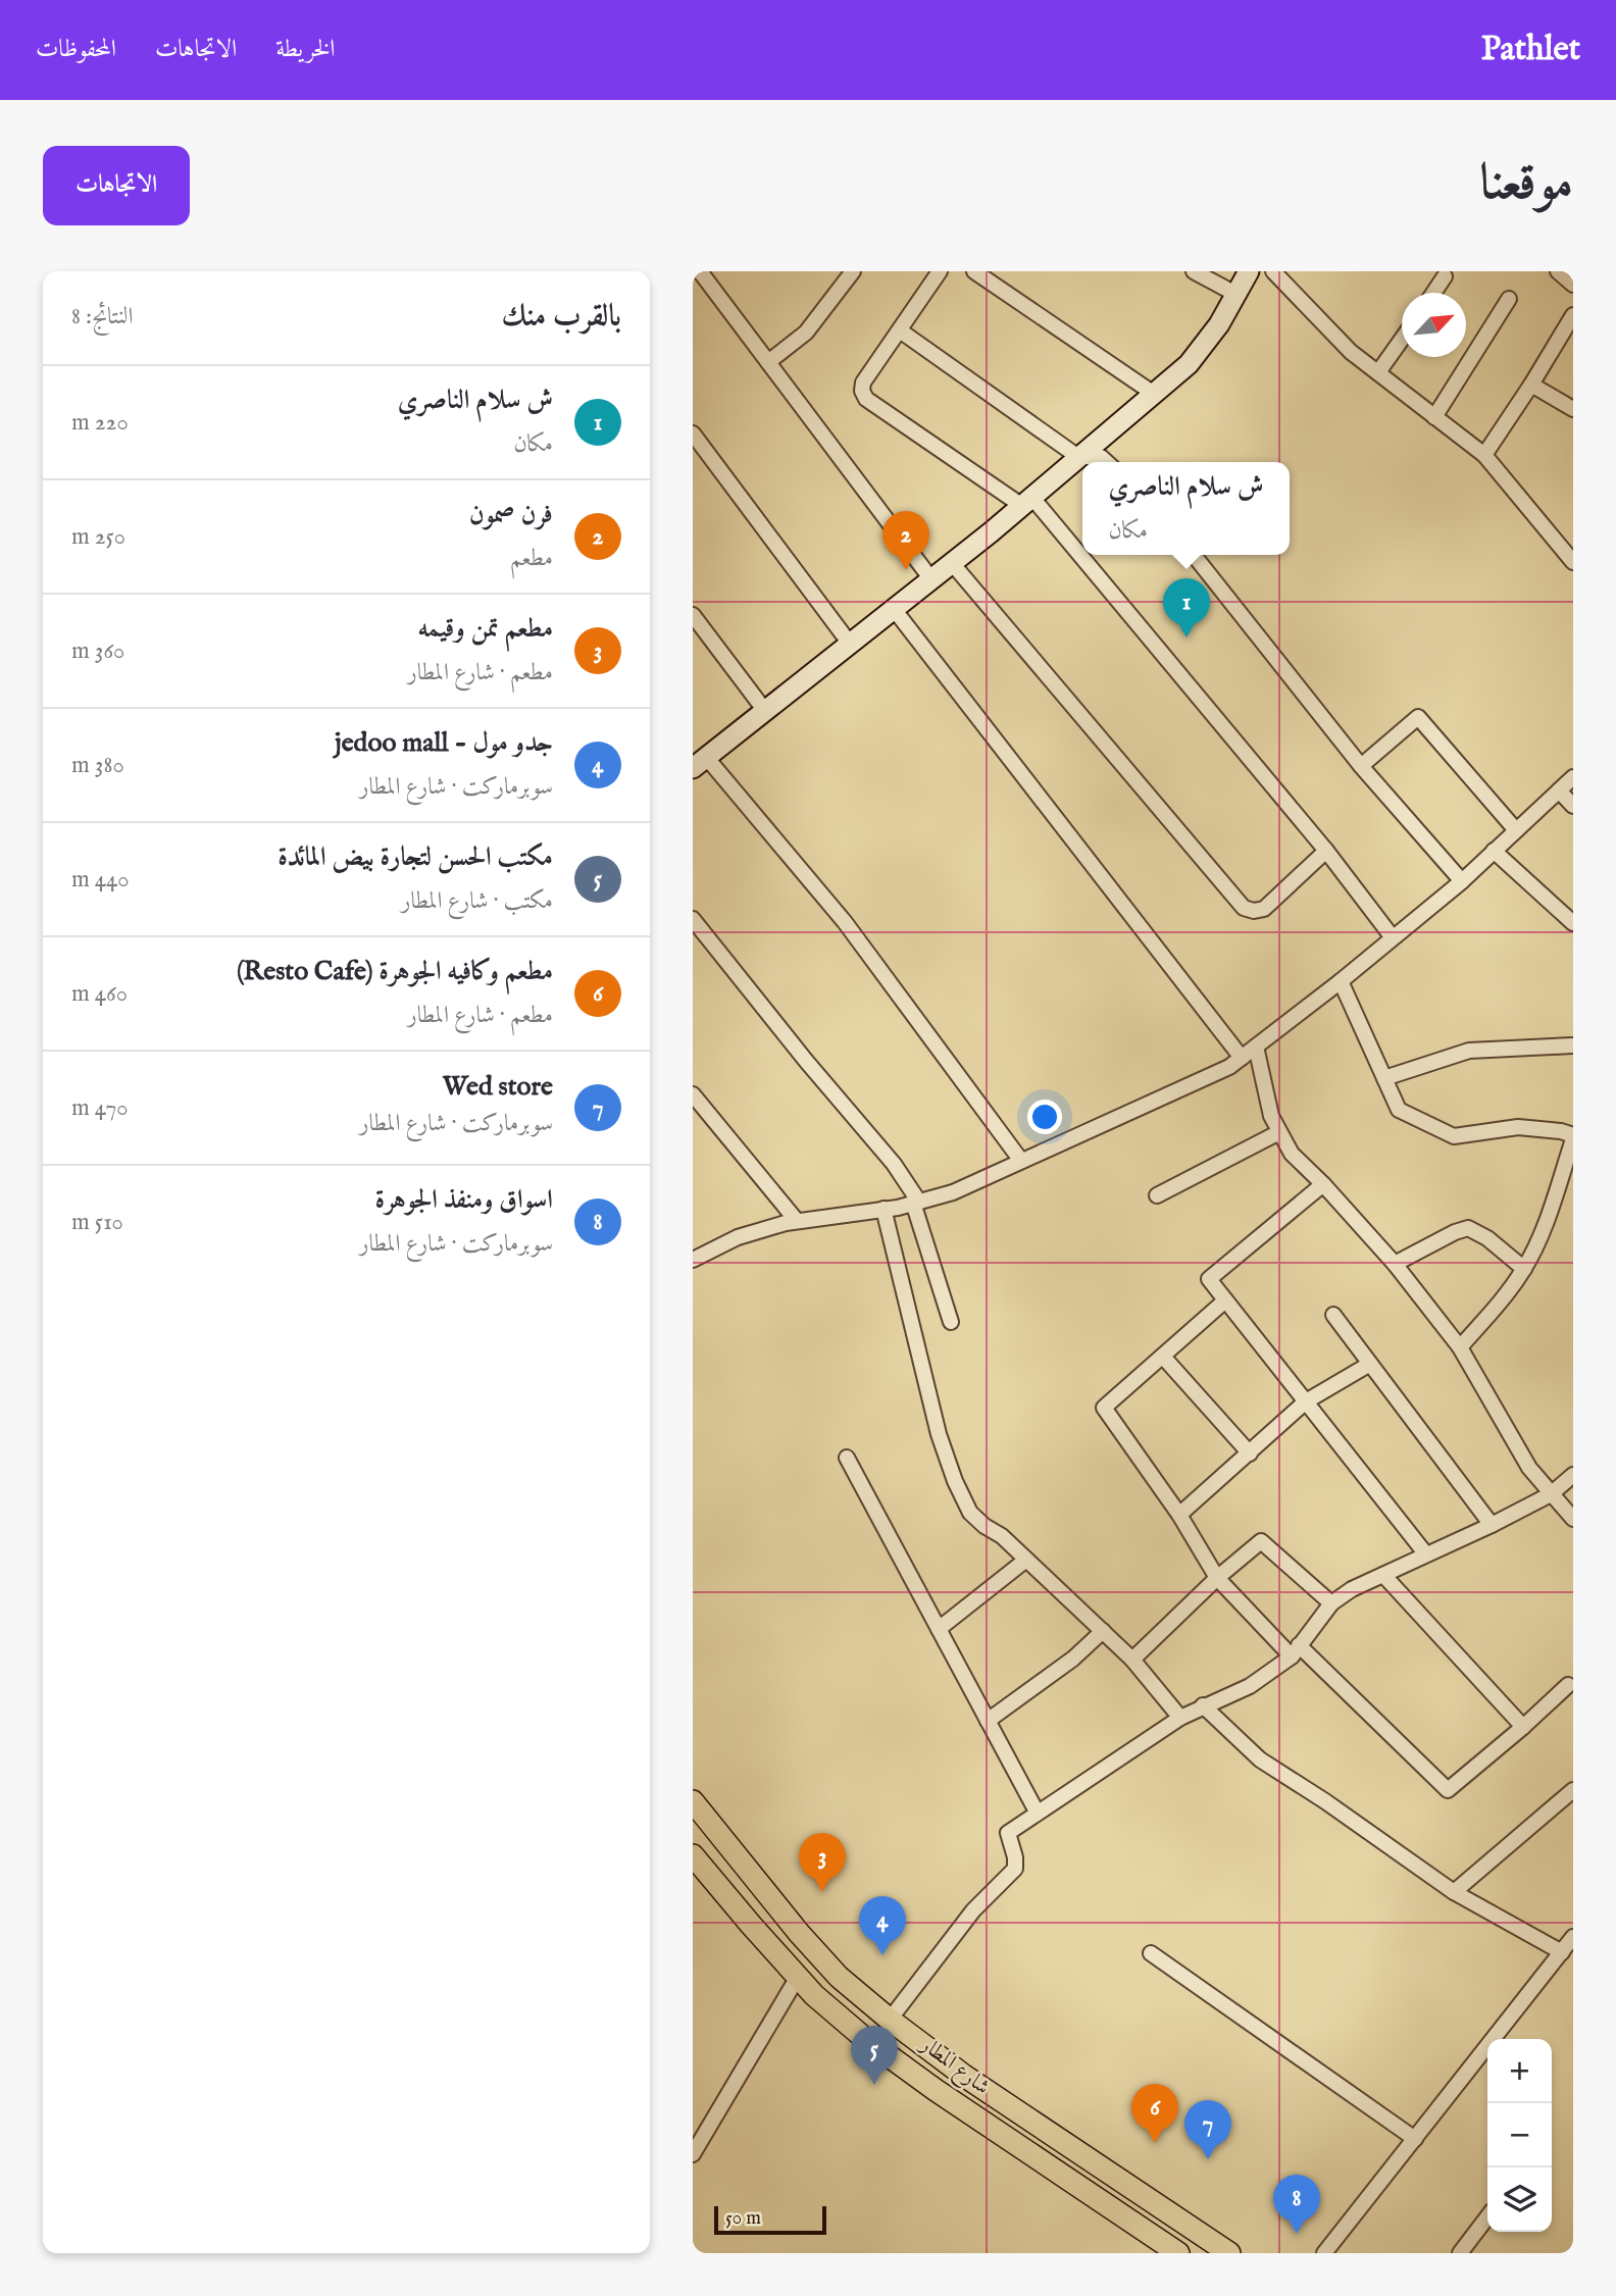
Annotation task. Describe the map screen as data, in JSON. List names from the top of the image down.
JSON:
{
  "streets": {
    "main road": ["شارع المطار"]
  },
  "scale_bar": "50 m",
  "north": "top right",
  "page": {
    "header": "Pathlet",
    "nav": ["الخريطة", "الاتجاهات", "المحفوظات"],
    "title": "موقعنا",
    "buttons": "الاتجاهات",
    "heading": ["بالقرب منك", "النتائج: 8"],
    "list": [
      {
        "mark": "1",
        "name": "ش سلام الناصري",
        "note": "مكان",
        "value": "220 m"
      },
      {
        "mark": "2",
        "name": "فرن صمون",
        "note": "مطعم",
        "value": "250 m"
      },
      {
        "mark": "3",
        "name": "مطعم تمن وقيمه",
        "note": "مطعم · شارع المطار",
        "value": "360 m"
      },
      {
        "mark": "4",
        "name": "جدو مول - jedoo mall",
        "note": "سوبرماركت · شارع المطار",
        "value": "380 m"
      },
      {
        "mark": "5",
        "name": "مكتب الحسن لتجارة بيض المائدة",
        "note": "مكتب · شارع المطار",
        "value": "440 m"
      },
      {
        "mark": "6",
        "name": "مطعم وكافيه الجوهرة (Resto Cafe)",
        "note": "مطعم · شارع المطار",
        "value": "460 m"
      },
      {
        "mark": "7",
        "name": "Wed store",
        "note": "سوبرماركت · شارع المطار",
        "value": "470 m"
      },
      {
        "mark": "8",
        "name": "اسواق ومنفذ الجوهرة",
        "note": "سوبرماركت · شارع المطار",
        "value": "510 m"
      }
    ],
    "popup": ["ش سلام الناصري", "مكان"],
    "pins": [
      "2",
      "1",
      "3",
      "4",
      "5",
      "6",
      "7",
      "8"
    ],
    "map_buttons": ["+", "−"],
    "scale": "50 m"
  }
}
